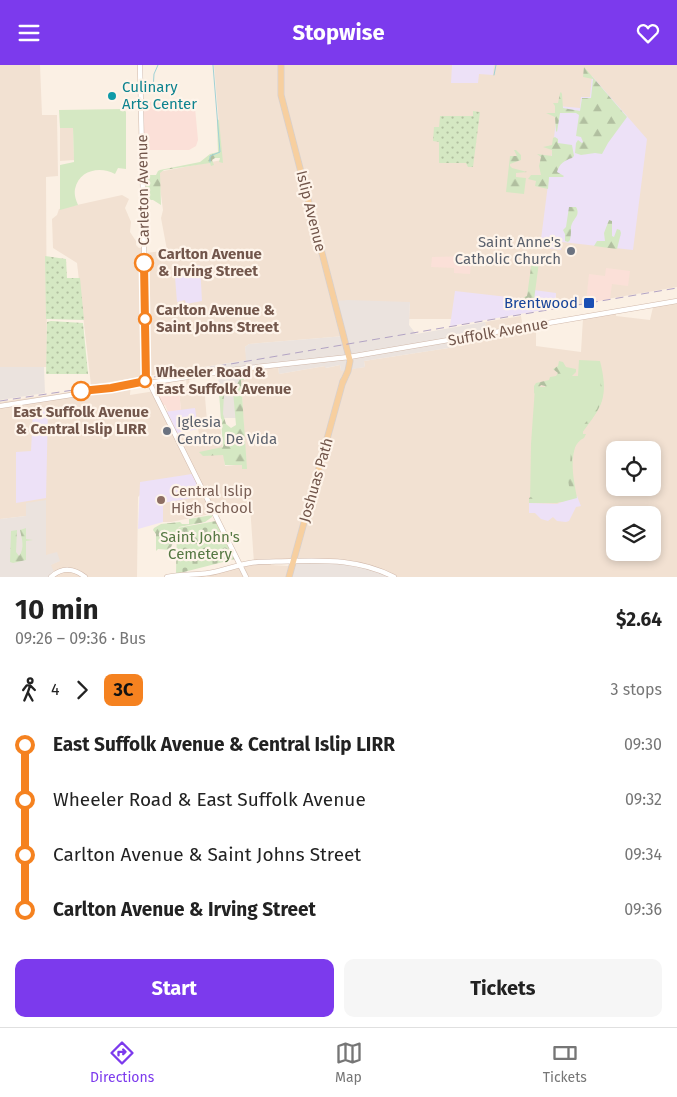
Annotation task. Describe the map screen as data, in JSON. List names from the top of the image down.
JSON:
{
  "streets": {
    "main road": [
      "Carleton Avenue",
      "Islip Avenue",
      "Suffolk Avenue",
      "Joshuas Path"
    ]
  },
  "crossings": [
    ["Carleton Avenue", "Suffolk Avenue"],
    ["Islip Avenue", "Suffolk Avenue"],
    ["Islip Avenue", "Joshuas Path"],
    ["Suffolk Avenue", "Joshuas Path"]
  ],
  "parks": ["Saint John's Cemetery"],
  "places": {
    "other": [
      "Culinary Arts Center",
      "Saint Anne's Catholic Church",
      "Carlton Avenue & Irving Street",
      "Carlton Avenue & Saint Johns Street",
      "Wheeler Road & East Suffolk Avenue",
      "East Suffolk Avenue & Central Islip LIRR",
      "Iglesia Centro De Vida",
      "Central Islip High School"
    ],
    "transit": ["Brentwood"]
  },
  "lines": ["bus line 3C"],
  "page": {
    "header": "Stopwise",
    "heading": ["10 min", "09:26 – 09:36 · Bus", "$2.64"],
    "legs": ["4", "3C", "3 stops"],
    "list": [
      {
        "name": "East Suffolk Avenue & Central Islip LIRR",
        "value": "09:30"
      },
      {
        "name": "Wheeler Road & East Suffolk Avenue",
        "value": "09:32"
      },
      {
        "name": "Carlton Avenue & Saint Johns Street",
        "value": "09:34"
      },
      {
        "name": "Carlton Avenue & Irving Street",
        "value": "09:36"
      }
    ],
    "buttons": ["Start", "Tickets"],
    "tabs": ["Directions", "Map", "Tickets"]
  }
}
